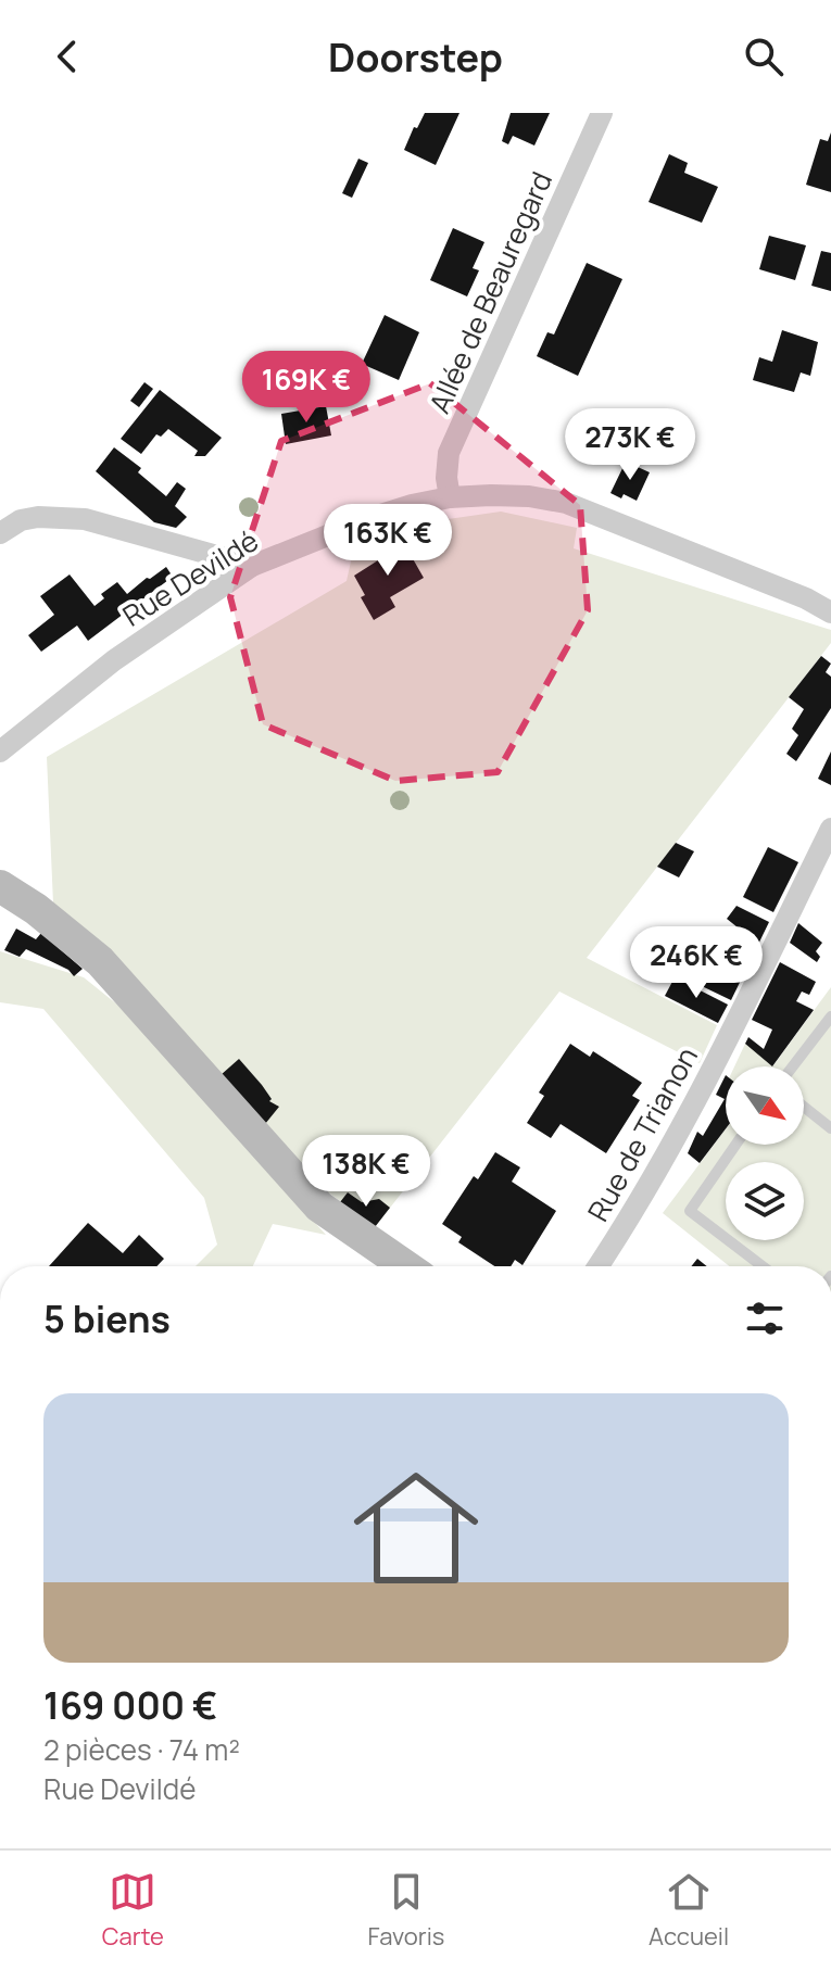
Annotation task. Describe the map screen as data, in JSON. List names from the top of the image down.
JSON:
{
  "streets": {
    "street": ["Allée de Beauregard", "Rue Devildé", "Rue de Trianon"]
  },
  "crossings": [
    ["Allée de Beauregard", "Rue Devildé"]
  ],
  "north": "bottom right",
  "page": {
    "header": "Doorstep",
    "price": [
      "169K €",
      "273K €",
      "163K €",
      "246K €",
      "138K €"
    ],
    "heading": "5 biens",
    "list": [
      {
        "name": "169 000 €",
        "note": "2 pièces · 74 m² · Rue Devildé"
      }
    ],
    "tabs": ["Carte", "Favoris", "Accueil"]
  }
}
